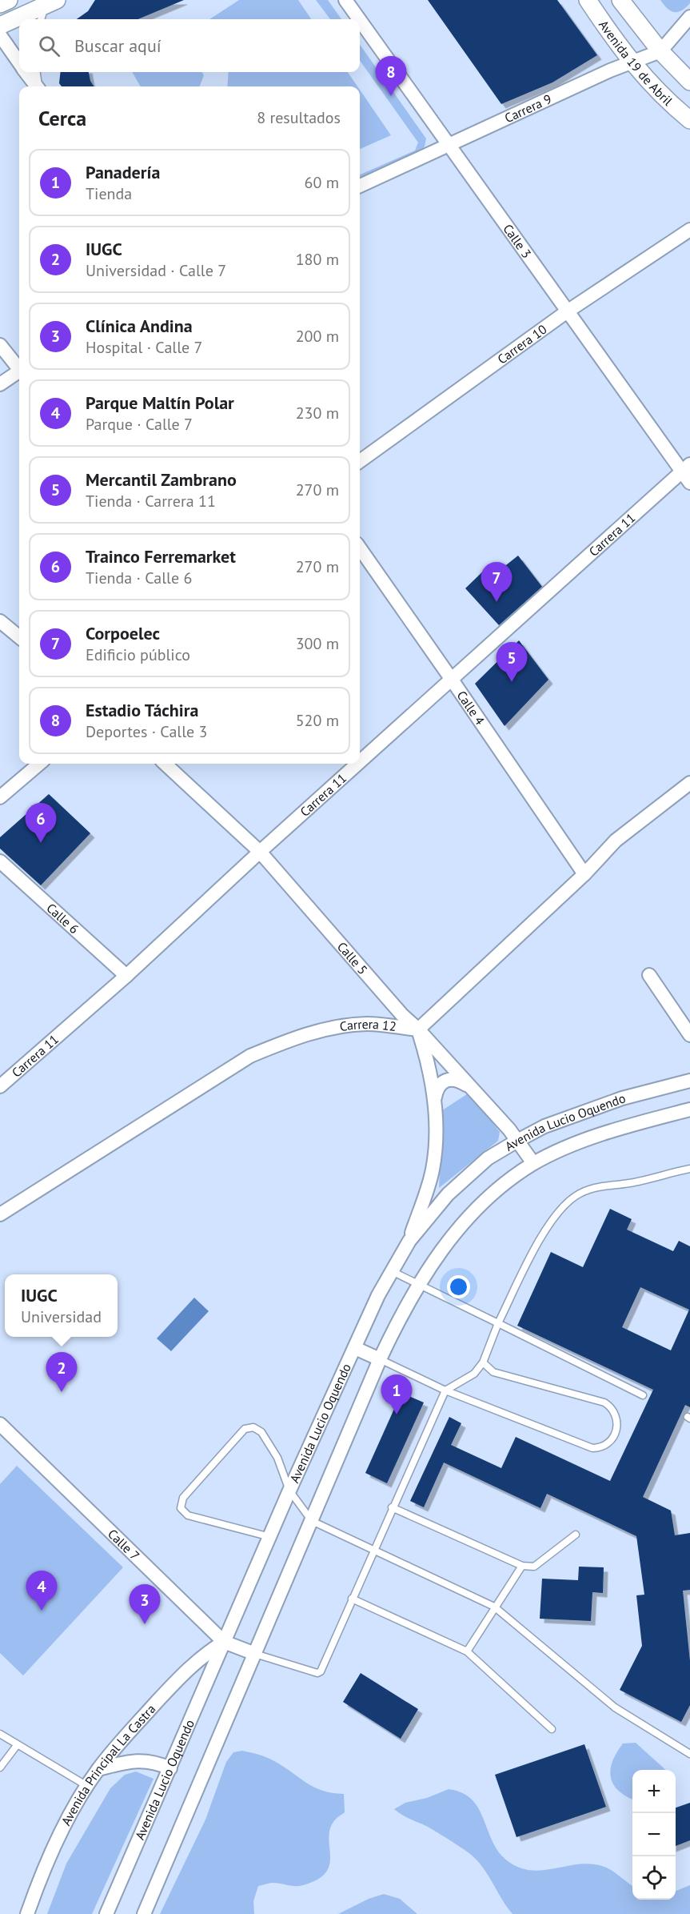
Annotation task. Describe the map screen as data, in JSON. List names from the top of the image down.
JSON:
{
  "streets": {
    "street": [
      "Avenida 19 de Abril",
      "Carrera 9",
      "Calle 3",
      "Carrera 10",
      "Carrera 11",
      "Calle 4",
      "Calle 6",
      "Calle 5",
      "Carrera 12",
      "Avenida Lucio Oquendo",
      "Calle 7",
      "Avenida Principal La Castra"
    ]
  },
  "crossings": [
    ["Avenida 19 de Abril", "Carrera 9"],
    ["Carrera 9", "Calle 3"],
    ["Calle 3", "Carrera 10"],
    ["Calle 3", "Carrera 11"],
    ["Carrera 11", "Calle 4"],
    ["Carrera 11", "Calle 6"],
    ["Carrera 11", "Calle 5"],
    ["Calle 5", "Carrera 12"],
    ["Calle 5", "Avenida Lucio Oquendo"],
    ["Avenida Lucio Oquendo", "Calle 7"],
    ["Avenida Lucio Oquendo", "Avenida Principal La Castra"],
    ["Calle 7", "Avenida Principal La Castra"]
  ],
  "page": {
    "search": "Buscar aquí",
    "pins": [
      "8",
      "7",
      "5",
      "6",
      "2",
      "1",
      "4",
      "3"
    ],
    "heading": ["Cerca", "8 resultados"],
    "list": [
      {
        "mark": "1",
        "name": "Panadería",
        "note": "Tienda",
        "value": "60 m"
      },
      {
        "mark": "2",
        "name": "IUGC",
        "note": "Universidad · Calle 7",
        "value": "180 m"
      },
      {
        "mark": "3",
        "name": "Clínica Andina",
        "note": "Hospital · Calle 7",
        "value": "200 m"
      },
      {
        "mark": "4",
        "name": "Parque Maltín Polar",
        "note": "Parque · Calle 7",
        "value": "230 m"
      },
      {
        "mark": "5",
        "name": "Mercantil Zambrano",
        "note": "Tienda · Carrera 11",
        "value": "270 m"
      },
      {
        "mark": "6",
        "name": "Trainco Ferremarket",
        "note": "Tienda · Calle 6",
        "value": "270 m"
      },
      {
        "mark": "7",
        "name": "Corpoelec",
        "note": "Edificio público",
        "value": "300 m"
      },
      {
        "mark": "8",
        "name": "Estadio Táchira",
        "note": "Deportes · Calle 3",
        "value": "520 m"
      }
    ],
    "popup": ["IUGC", "Universidad"],
    "map_buttons": ["+", "−"]
  }
}
